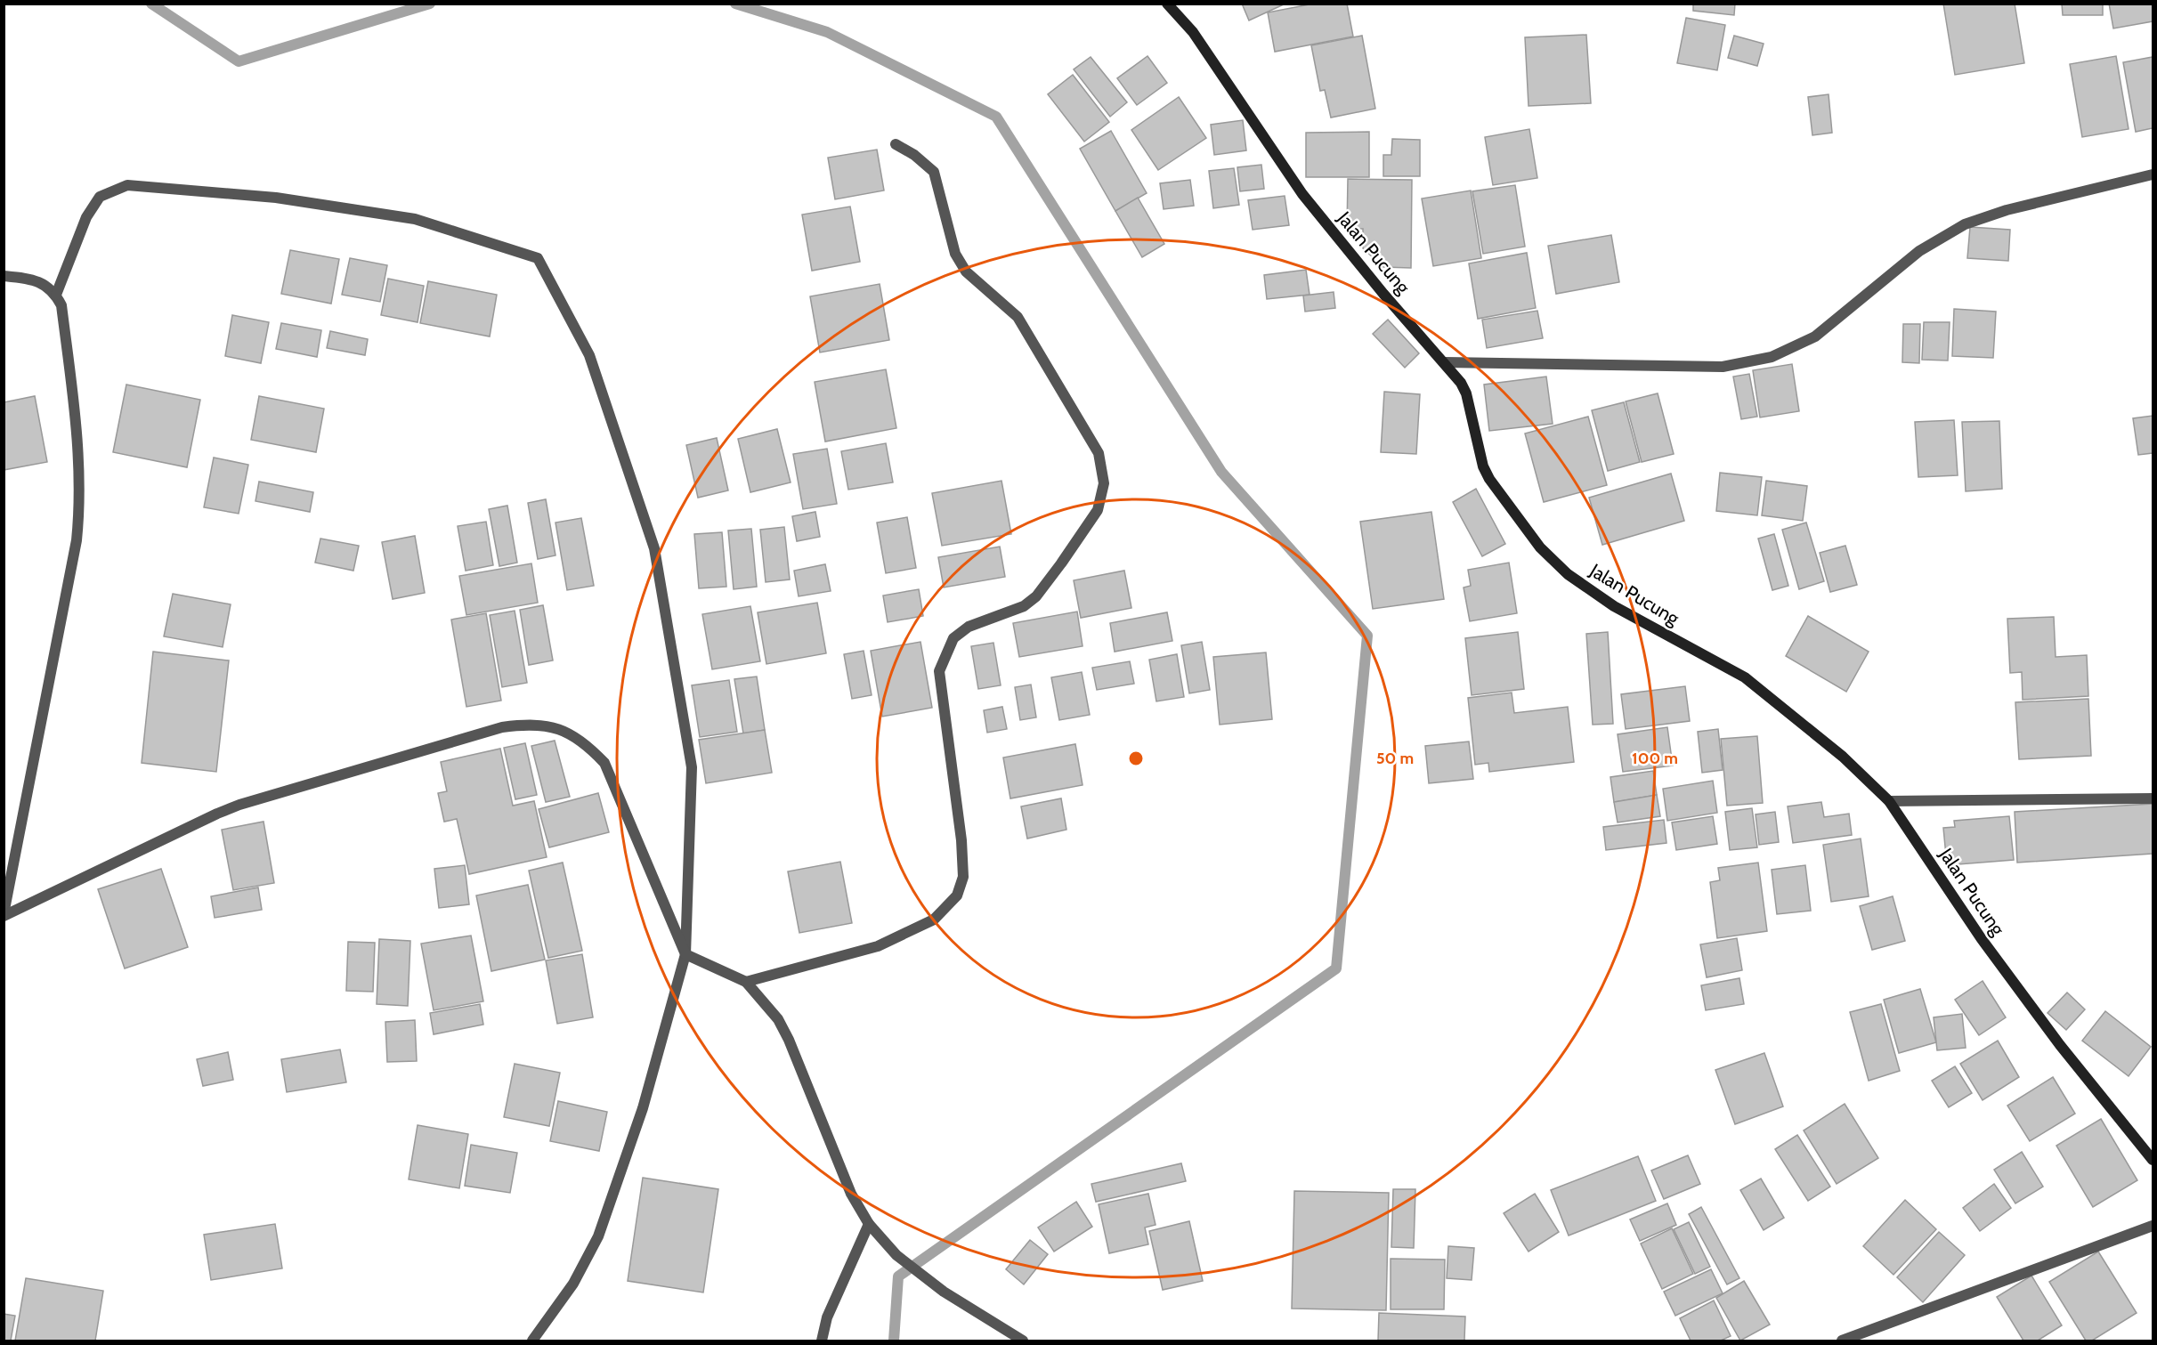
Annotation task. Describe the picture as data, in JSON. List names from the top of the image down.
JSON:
{
  "streets": {
    "main road": ["Jalan Pucung"]
  },
  "rings": ["50 m", "100 m"]
}
